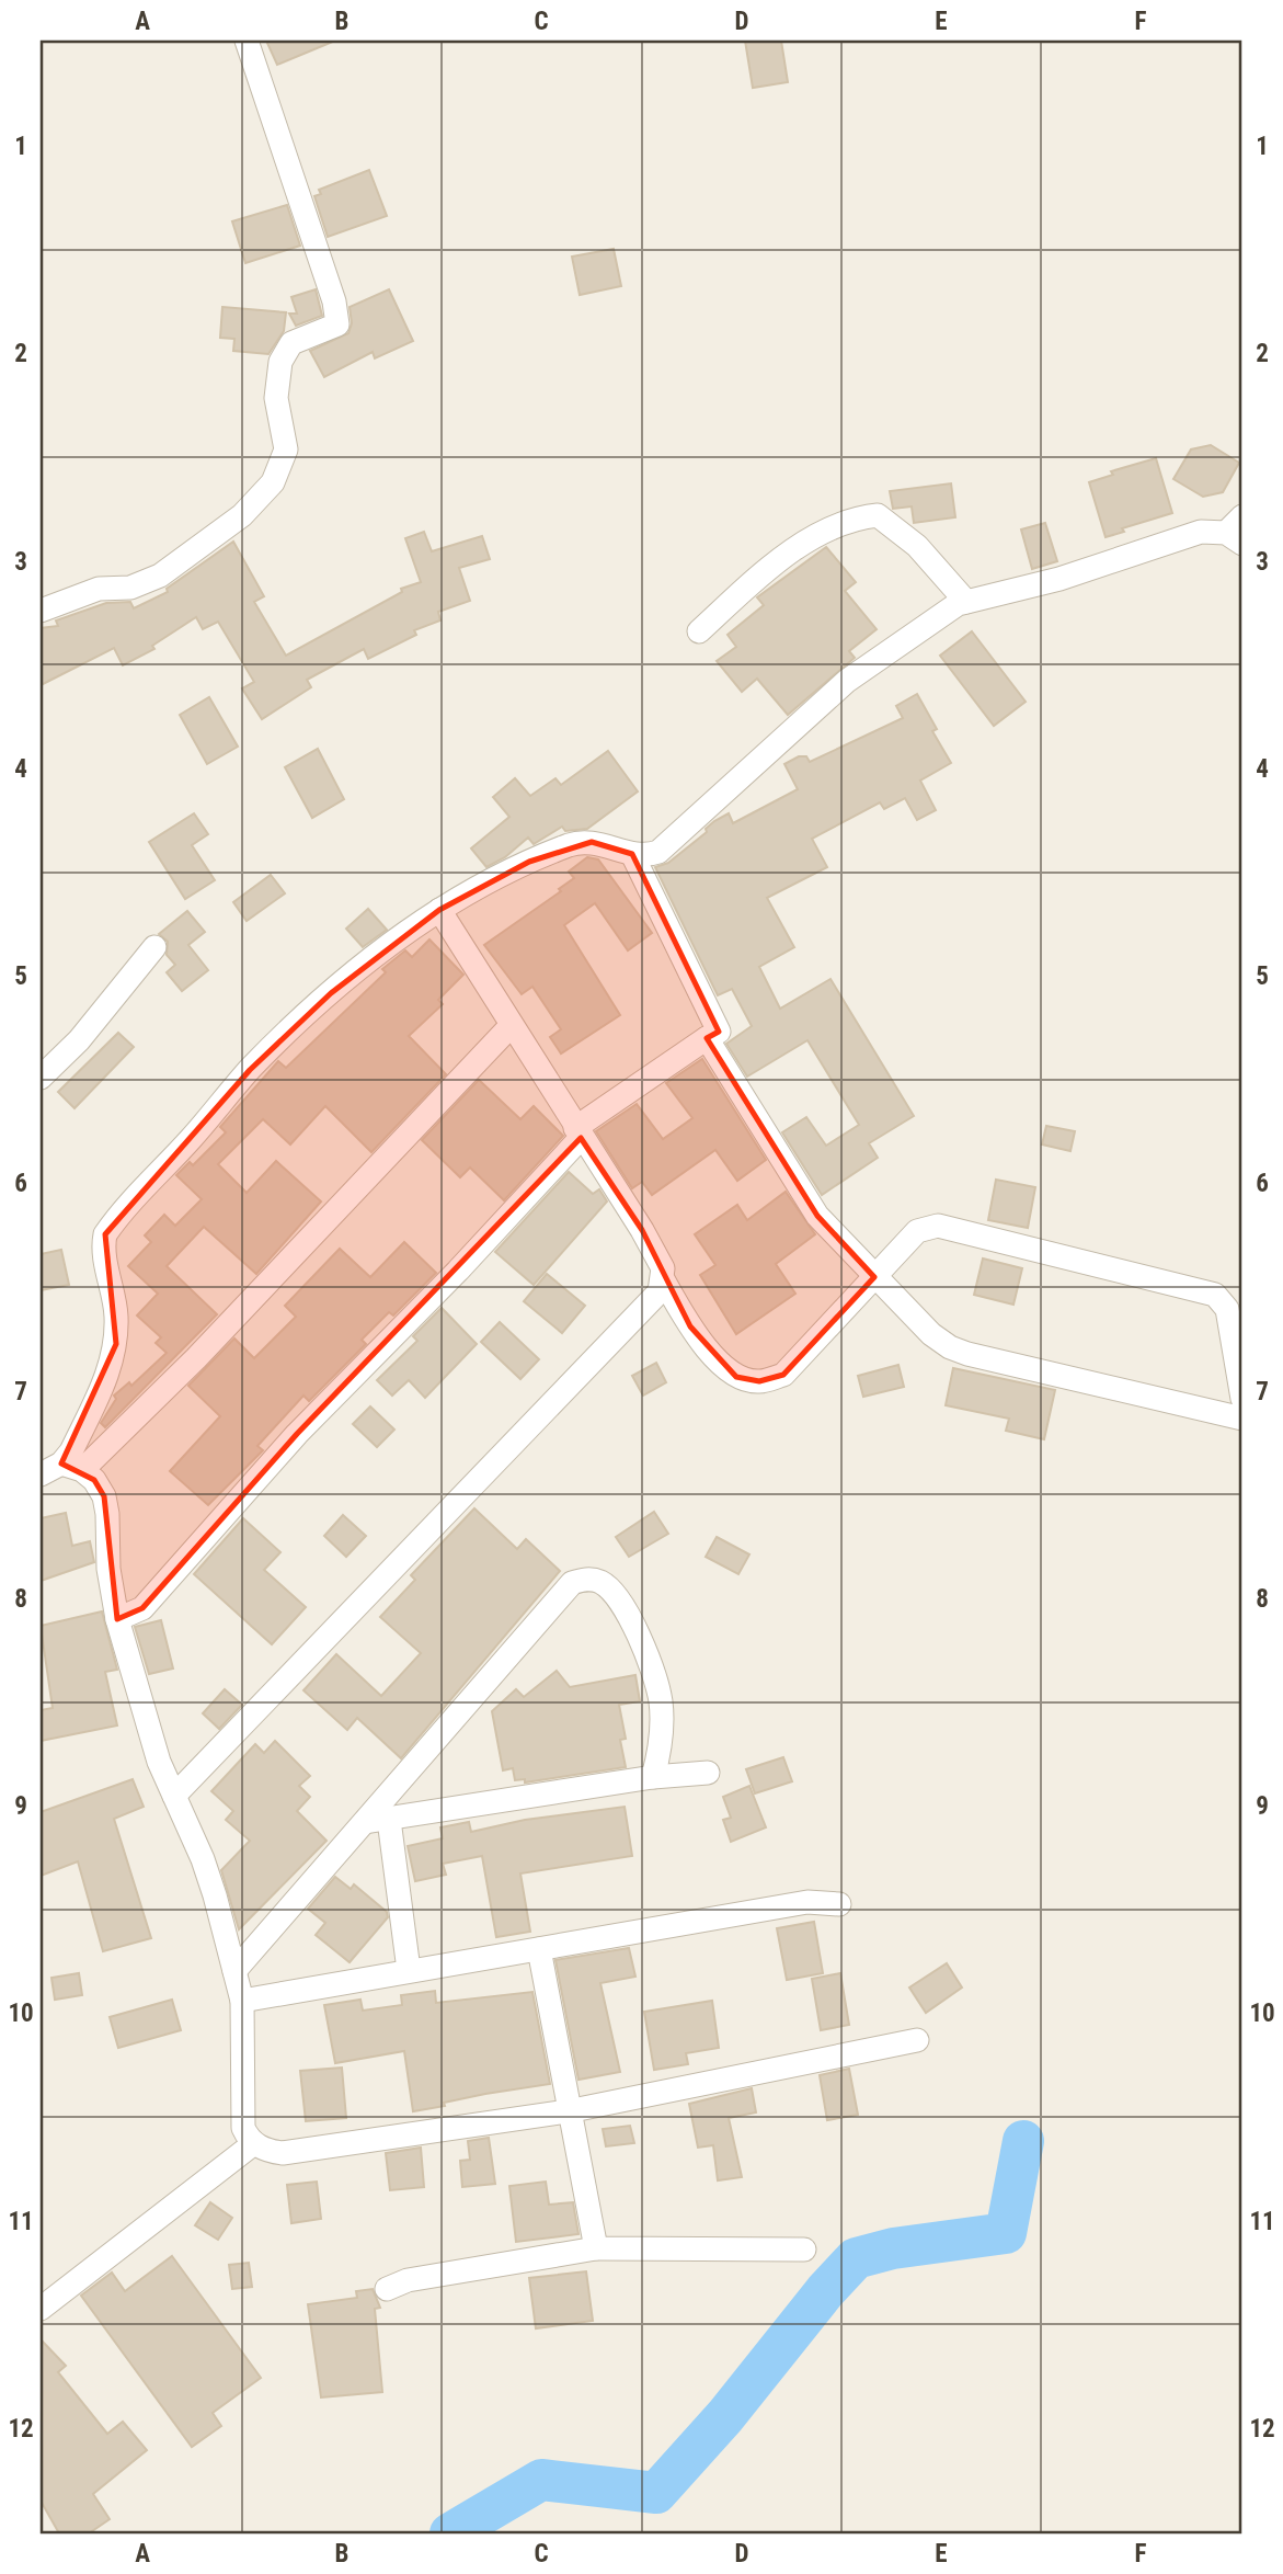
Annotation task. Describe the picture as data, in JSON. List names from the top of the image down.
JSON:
{
  "grid": {
    "columns": [
      "A",
      "B",
      "C",
      "D",
      "E",
      "F"
    ],
    "rows": [
      "1",
      "2",
      "3",
      "4",
      "5",
      "6",
      "7",
      "8",
      "9",
      "10",
      "11",
      "12"
    ]
  }
}
